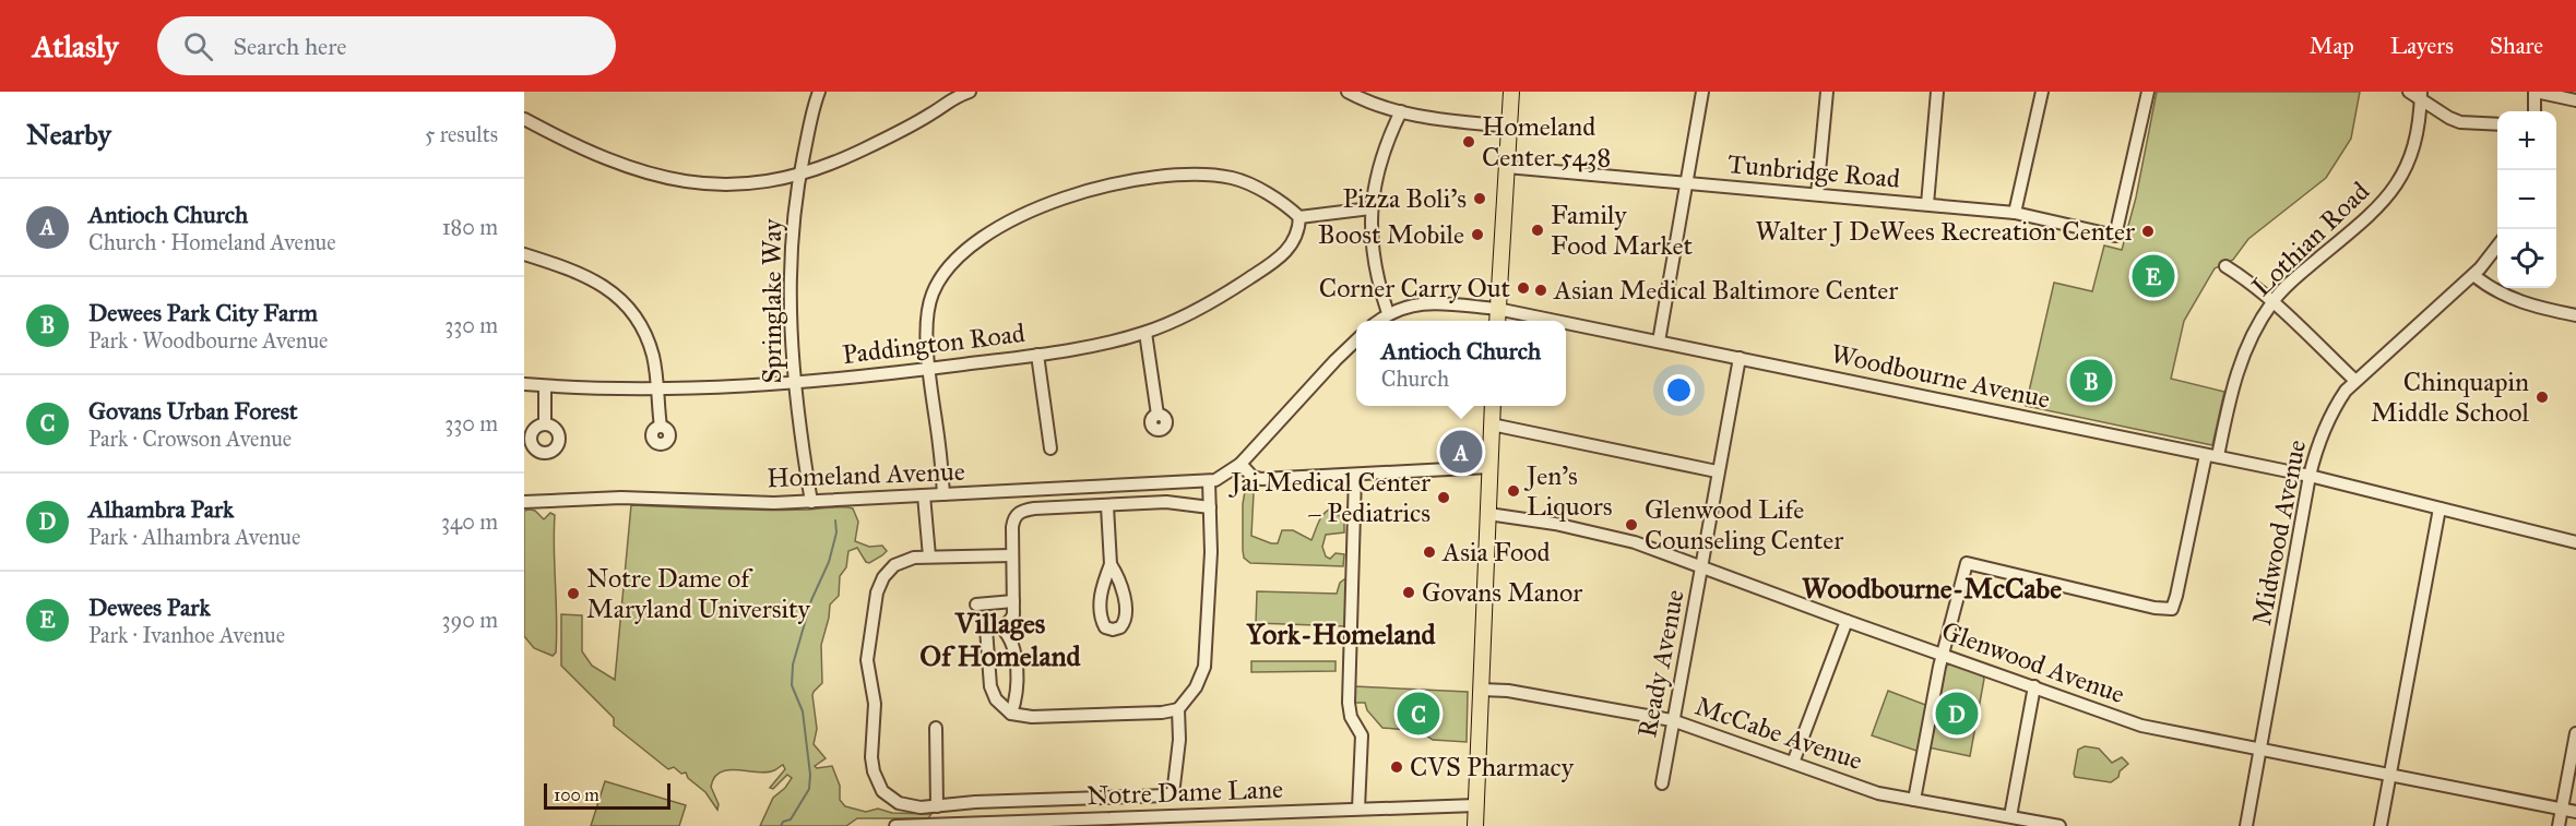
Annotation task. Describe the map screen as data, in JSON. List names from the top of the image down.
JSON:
{
  "streets": {
    "street": [
      "Tunbridge Road",
      "Lothian Road",
      "Springlake Way",
      "Paddington Road",
      "Woodbourne Avenue",
      "Homeland Avenue",
      "Midwood Avenue",
      "Glenwood Avenue",
      "Ready Avenue",
      "McCabe Avenue",
      "Notre Dame Lane"
    ]
  },
  "crossings": [
    ["Lothian Road", "Woodbourne Avenue"],
    ["Lothian Road", "Glenwood Avenue"],
    ["Springlake Way", "Paddington Road"],
    ["Springlake Way", "Homeland Avenue"],
    ["Woodbourne Avenue", "Midwood Avenue"],
    ["Woodbourne Avenue", "Ready Avenue"],
    ["Midwood Avenue", "Glenwood Avenue"],
    ["Glenwood Avenue", "Ready Avenue"],
    ["Ready Avenue", "McCabe Avenue"]
  ],
  "districts": ["Woodbourne-McCabe", "Villages Of Homeland", "York-Homeland"],
  "places": [
    "Homeland Center 5438",
    "Pizza Boli's",
    "Family Food Market",
    "Walter J DeWees Recreation Center",
    "Boost Mobile",
    "Corner Carry Out",
    "Asian Medical Baltimore Center",
    "Chinquapin Middle School",
    "Jen’s Liquors",
    "Jai Medical Center – Pediatrics",
    "Glenwood Life Counseling Center",
    "Asia Food",
    "Govans Manor",
    "Notre Dame of Maryland University",
    "CVS Pharmacy"
  ],
  "scale_bar": "100 m",
  "page": {
    "header": "Atlasly",
    "search": "Search here",
    "nav": ["Map", "Layers", "Share"],
    "heading": ["Nearby", "5 results"],
    "map_buttons": ["+", "−"],
    "list": [
      {
        "mark": "A",
        "name": "Antioch Church",
        "note": "Church · Homeland Avenue",
        "value": "180 m"
      },
      {
        "mark": "B",
        "name": "Dewees Park City Farm",
        "note": "Park · Woodbourne Avenue",
        "value": "330 m"
      },
      {
        "mark": "C",
        "name": "Govans Urban Forest",
        "note": "Park · Crowson Avenue",
        "value": "330 m"
      },
      {
        "mark": "D",
        "name": "Alhambra Park",
        "note": "Park · Alhambra Avenue",
        "value": "340 m"
      },
      {
        "mark": "E",
        "name": "Dewees Park",
        "note": "Park · Ivanhoe Avenue",
        "value": "390 m"
      }
    ],
    "pins": [
      "E",
      "B",
      "A",
      "C",
      "D"
    ],
    "popup": ["Antioch Church", "Church"],
    "scale": "100 m"
  }
}
